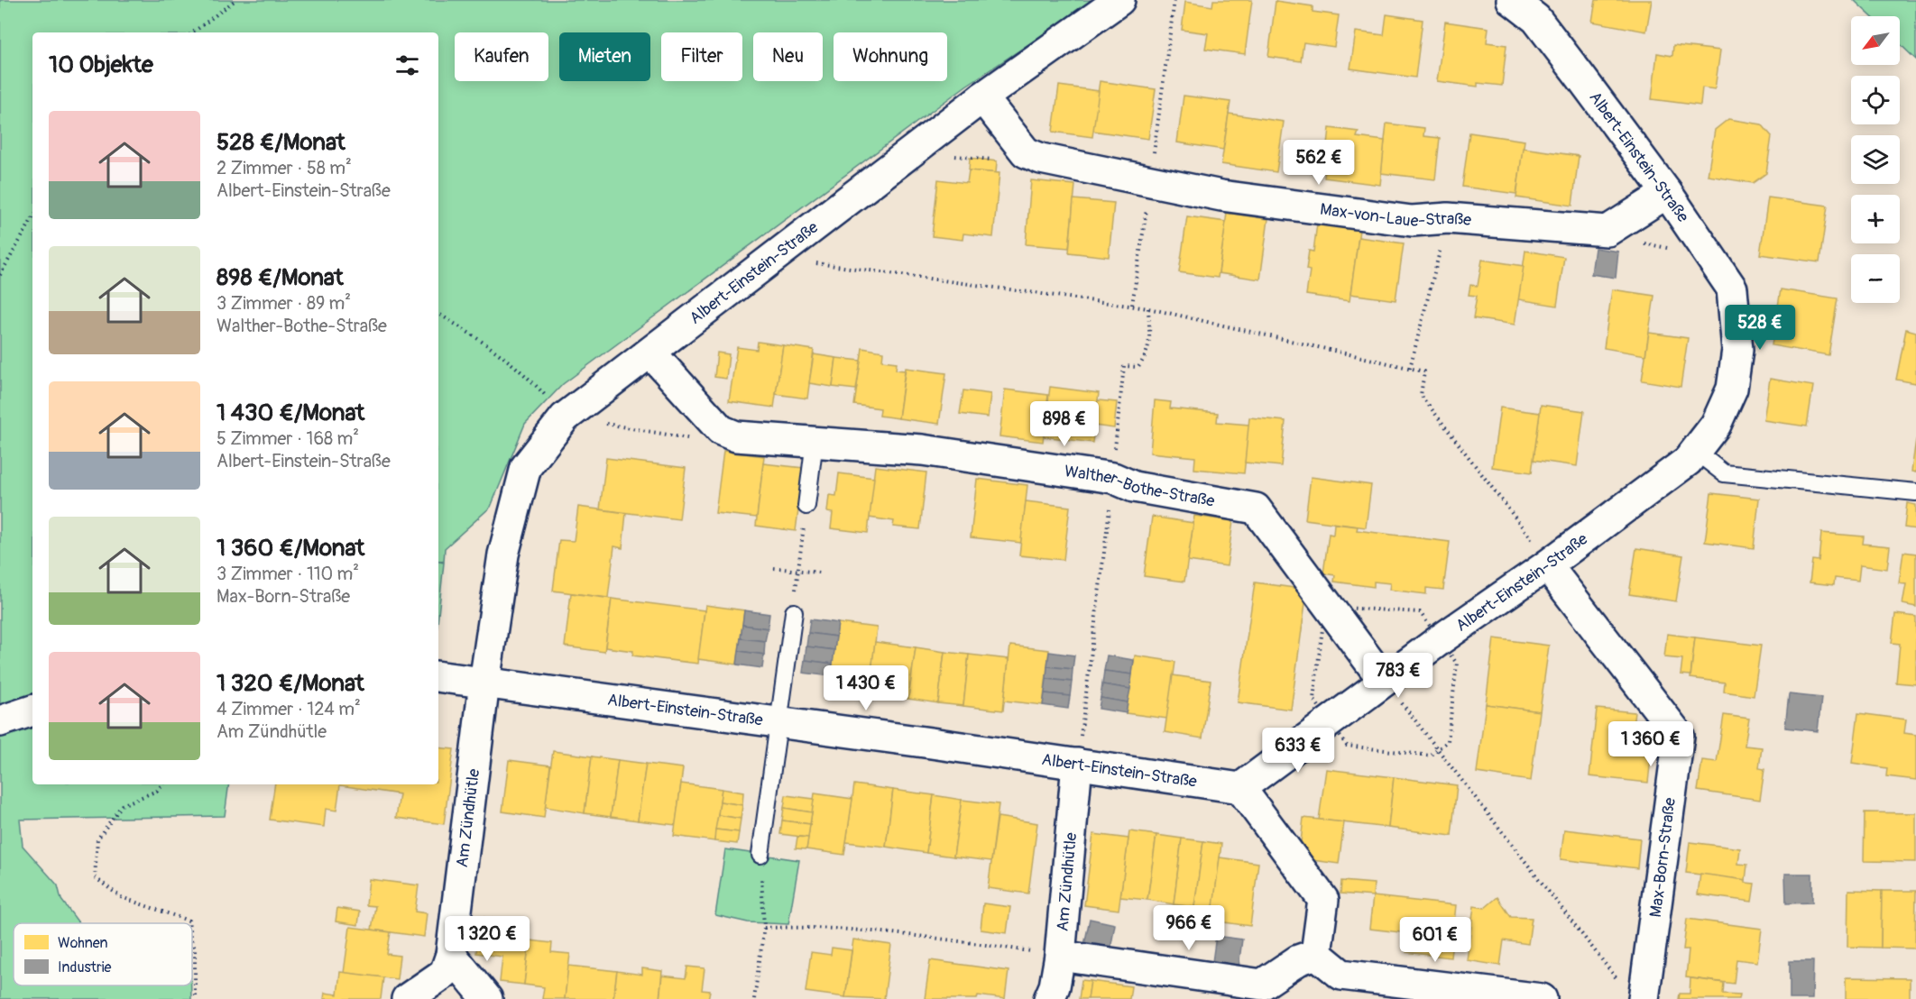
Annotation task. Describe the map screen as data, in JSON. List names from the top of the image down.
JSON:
{
  "streets": {
    "street": [
      "Albert-Einstein-Straße",
      "Max-von-Laue-Straße",
      "Walther-Bothe-Straße",
      "Am Zündhütle",
      "Max-Born-Straße"
    ]
  },
  "crossings": [
    ["Albert-Einstein-Straße", "Walther-Bothe-Straße"],
    ["Albert-Einstein-Straße", "Am Zündhütle"],
    ["Albert-Einstein-Straße", "Max-Born-Straße"]
  ],
  "legend": ["Wohnen", "Industrie"],
  "north": "bottom left",
  "page": {
    "map_buttons": ["+", "−"],
    "chip": [
      "Kaufen",
      "Mieten",
      "Filter",
      "Neu",
      "Wohnung"
    ],
    "heading": "10 Objekte",
    "list": [
      {
        "name": "528 €/Monat",
        "note": "2 Zimmer · 58 m² · Albert-Einstein-Straße"
      },
      {
        "name": "898 €/Monat",
        "note": "3 Zimmer · 89 m² · Walther-Bothe-Straße"
      },
      {
        "name": "1 430 €/Monat",
        "note": "5 Zimmer · 168 m² · Albert-Einstein-Straße"
      },
      {
        "name": "1 360 €/Monat",
        "note": "3 Zimmer · 110 m² · Max-Born-Straße"
      },
      {
        "name": "1 320 €/Monat",
        "note": "4 Zimmer · 124 m² · Am Zündhütle"
      }
    ],
    "price": [
      "562 €",
      "528 €",
      "898 €",
      "783 €",
      "1 430 €",
      "1 360 €",
      "633 €",
      "966 €",
      "1 320 €",
      "601 €"
    ]
  }
}
